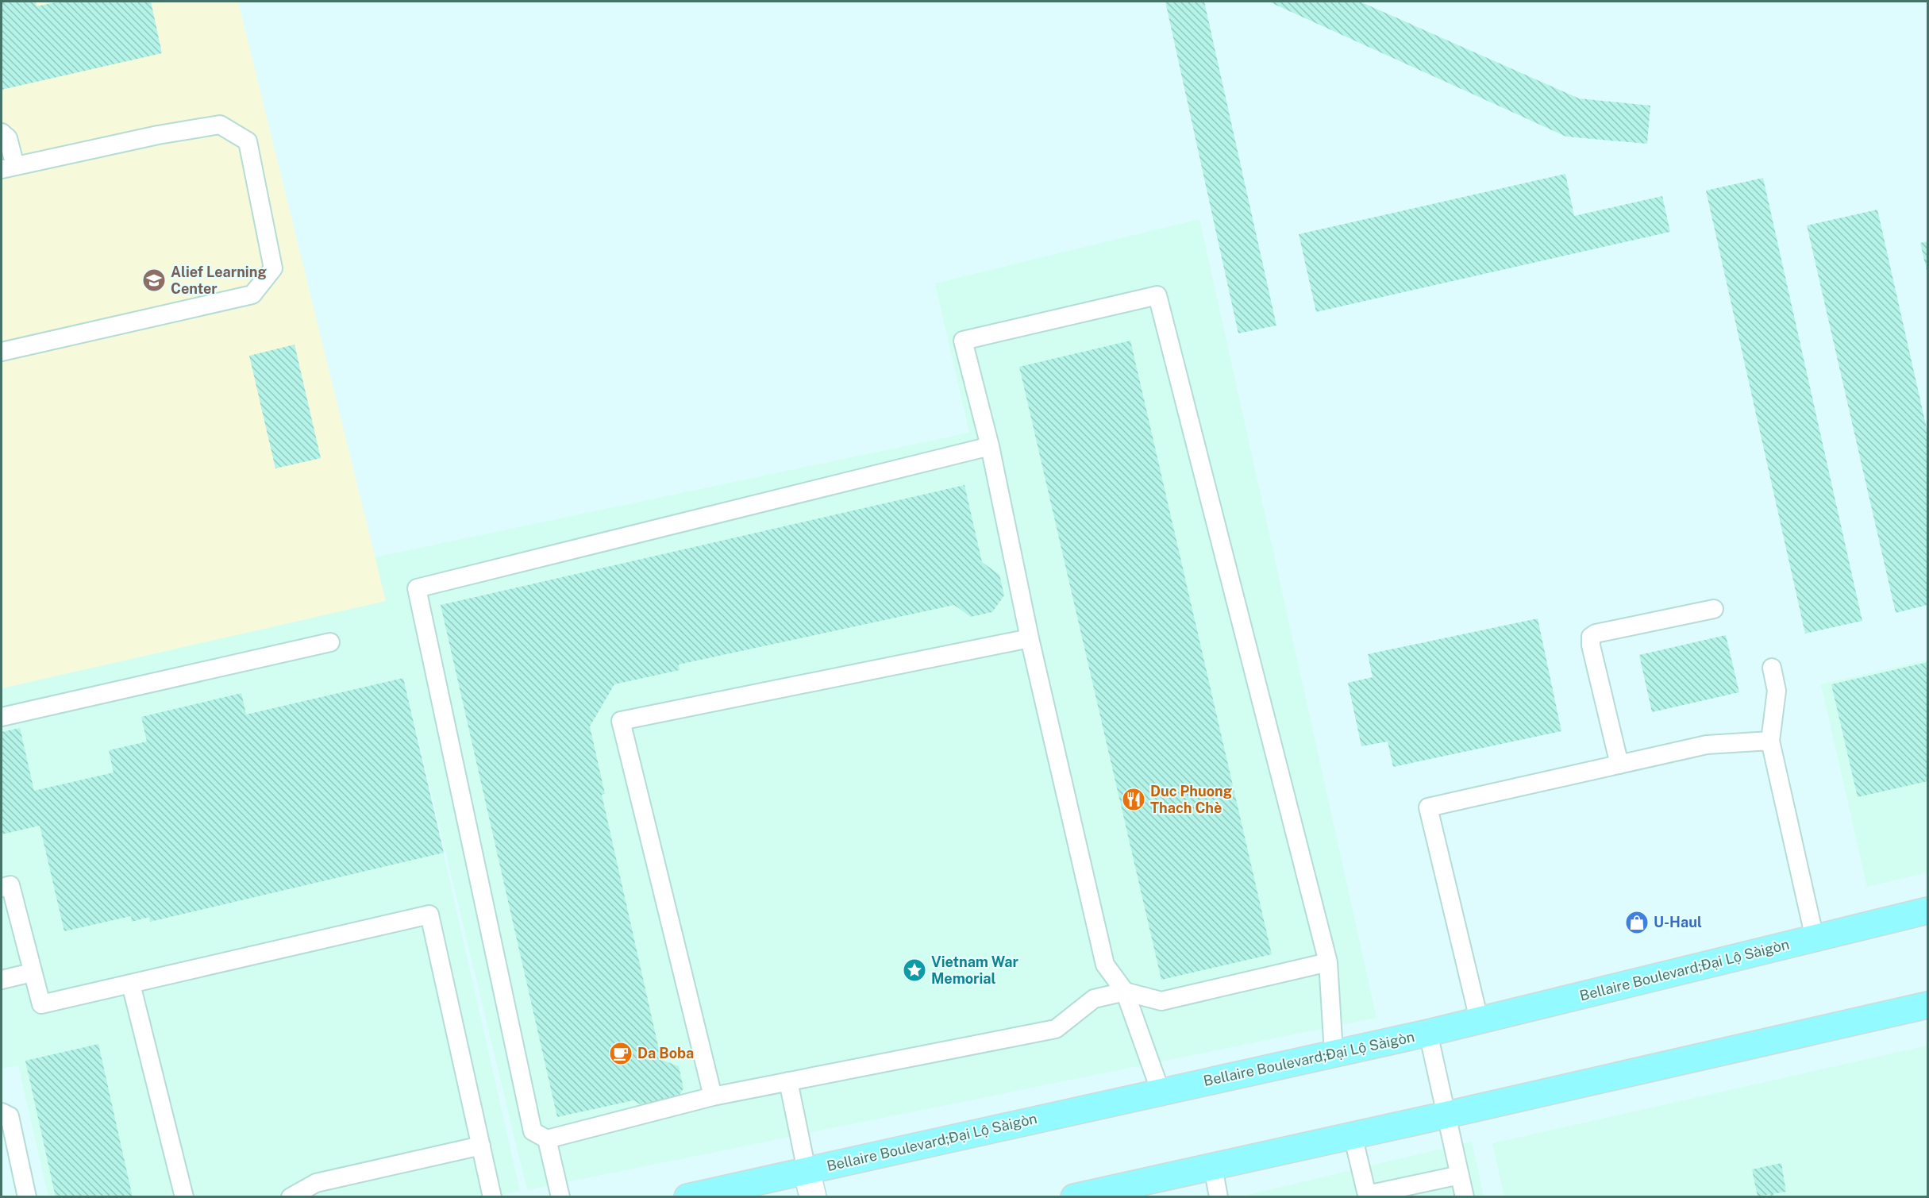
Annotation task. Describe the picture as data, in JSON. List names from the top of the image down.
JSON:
{
  "streets": {
    "main road": ["Bellaire Boulevard;Đại Lộ Sàigòn"]
  },
  "places": {
    "school or university": ["Alief Learning Center"],
    "restaurant": ["Duc Phuong Thach Chè"],
    "shop": ["U-Haul"],
    "place": ["Vietnam War Memorial"],
    "cafe": ["Da Boba"]
  }
}
